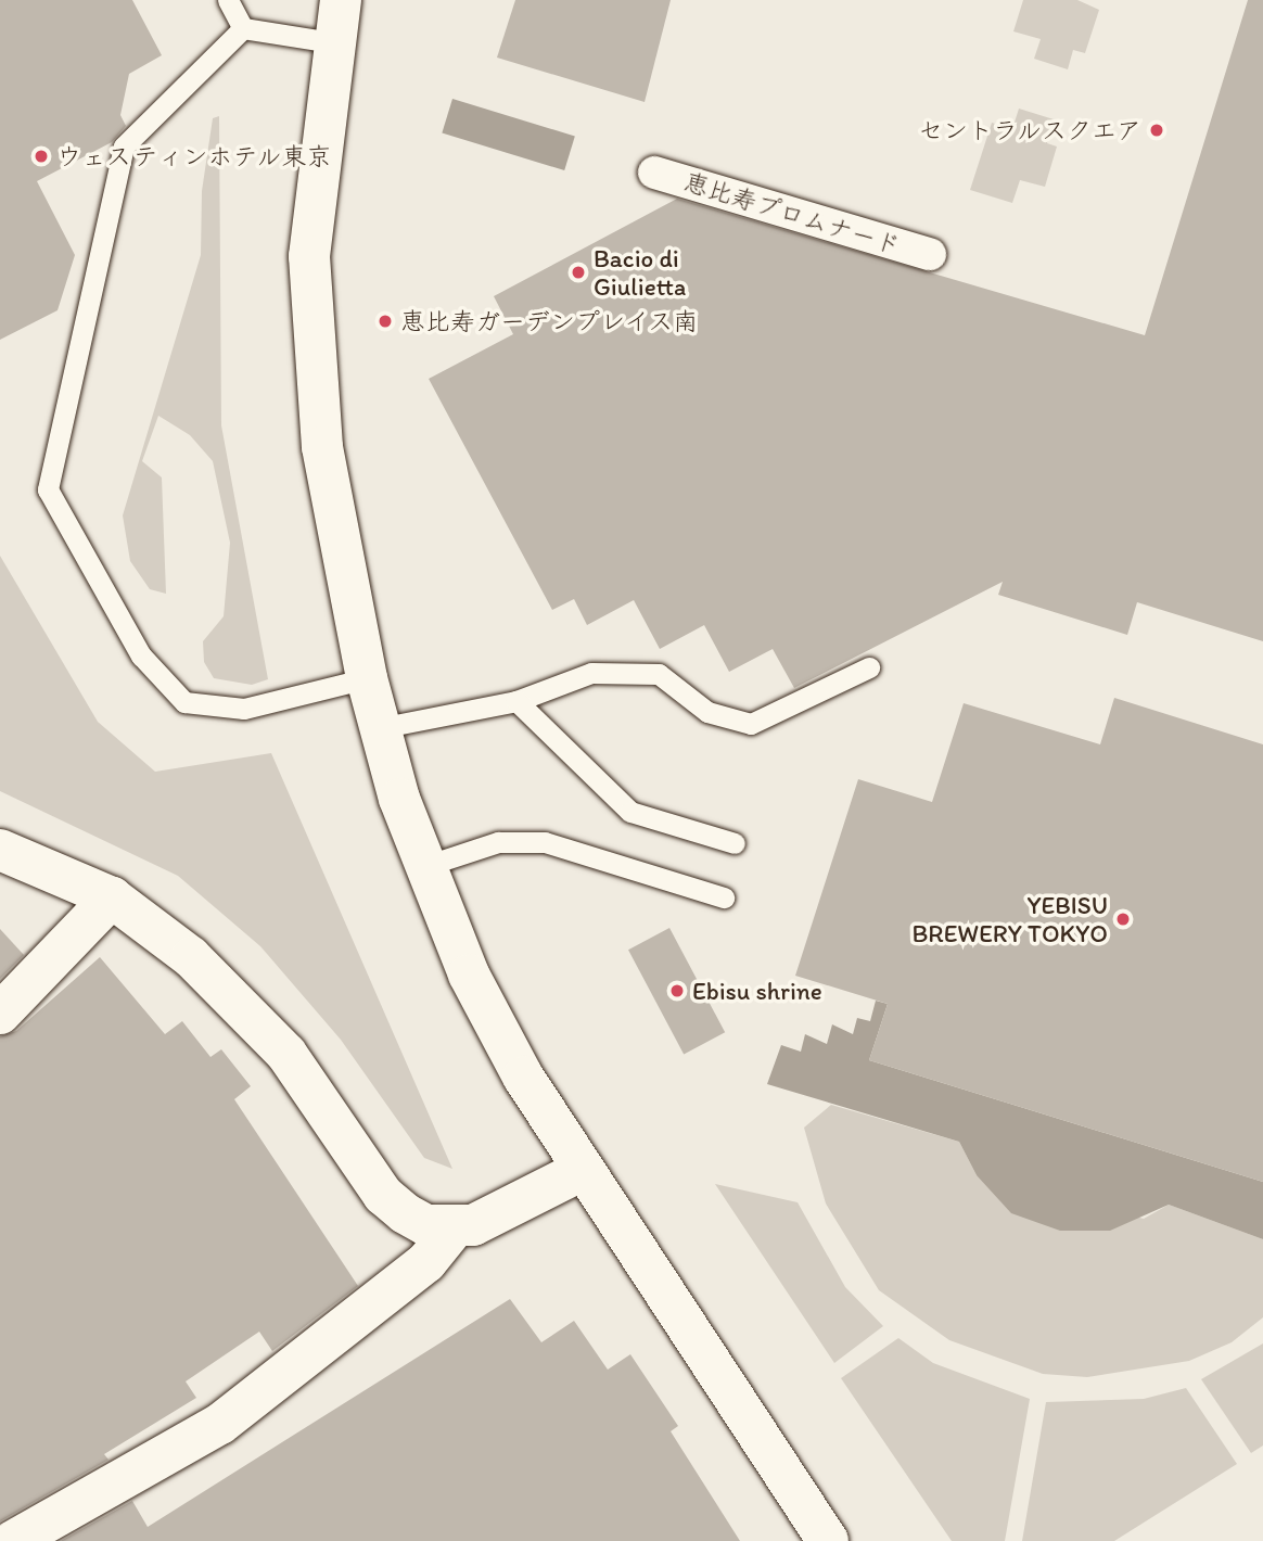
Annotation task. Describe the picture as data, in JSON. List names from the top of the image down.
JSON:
{
  "streets": {
    "street": ["恵比寿プロムナード"]
  },
  "places": [
    "セントラルスクエア",
    "ウェスティンホテル東京",
    "Bacio di Giulietta",
    "恵比寿ガーデンプレイス南",
    "YEBISU BREWERY TOKYO",
    "Ebisu shrine"
  ]
}
